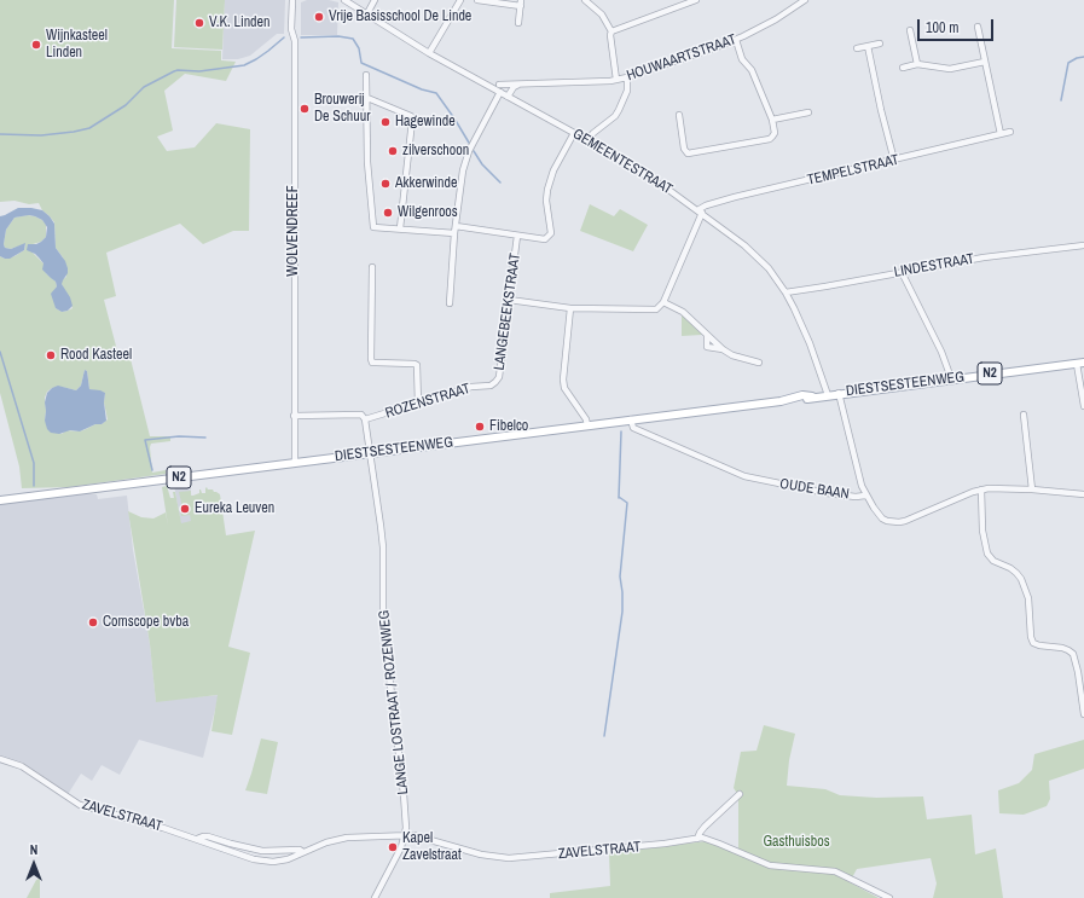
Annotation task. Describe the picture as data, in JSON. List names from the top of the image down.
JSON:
{
  "streets": {
    "main road": ["N2", "DIESTSESTEENWEG"],
    "street": [
      "HOUWAARTSTRAAT",
      "GEMEENTESTRAAT",
      "TEMPELSTRAAT",
      "WOLVENDREEF",
      "LINDESTRAAT",
      "LANGEBEEKSTRAAT",
      "ROZENSTRAAT",
      "OUDE BAAN",
      "LANGE LOSTRAAT / ROZENWEG",
      "ZAVELSTRAAT"
    ]
  },
  "crossings": [
    ["GEMEENTESTRAAT", "TEMPELSTRAAT"],
    ["GEMEENTESTRAAT", "LINDESTRAAT"],
    ["GEMEENTESTRAAT", "DIESTSESTEENWEG"],
    ["WOLVENDREEF", "DIESTSESTEENWEG"],
    ["WOLVENDREEF", "ROZENSTRAAT"],
    ["LANGEBEEKSTRAAT", "ROZENSTRAAT"],
    ["DIESTSESTEENWEG", "ROZENSTRAAT"],
    ["DIESTSESTEENWEG", "OUDE BAAN"],
    ["DIESTSESTEENWEG", "LANGE LOSTRAAT / ROZENWEG"],
    ["ROZENSTRAAT", "LANGE LOSTRAAT / ROZENWEG"],
    ["LANGE LOSTRAAT / ROZENWEG", "ZAVELSTRAAT"]
  ],
  "parks": ["Gasthuisbos"],
  "places": [
    "Vrije Basisschool De Linde",
    "V.K. Linden",
    "Wijnkasteel Linden",
    "Brouwerij De Schuur",
    "Hagewinde",
    "zilverschoon",
    "Akkerwinde",
    "Wilgenroos",
    "Rood Kasteel",
    "Fibelco",
    "Eureka Leuven",
    "Comscope bvba",
    "Kapel Zavelstraat"
  ],
  "scale_bar": "100 m",
  "north": "top"
}
